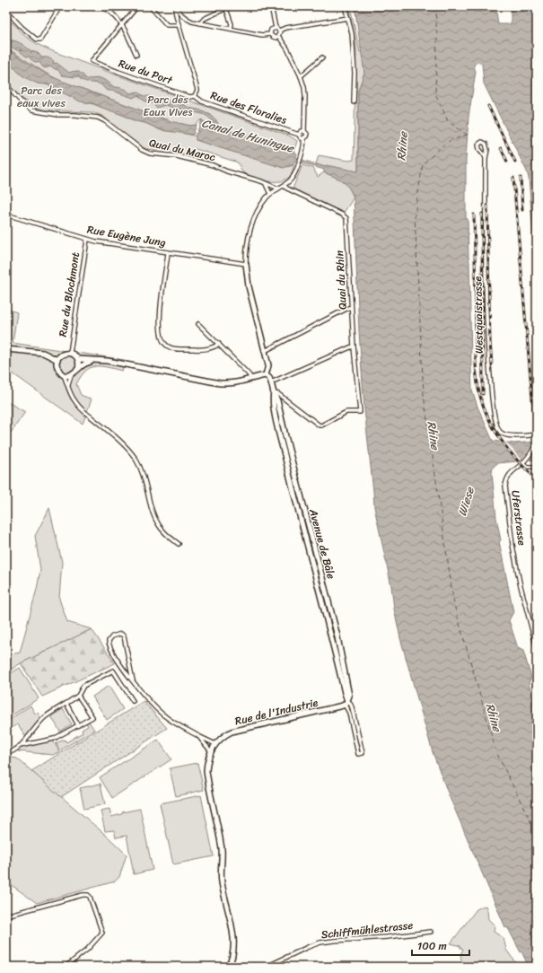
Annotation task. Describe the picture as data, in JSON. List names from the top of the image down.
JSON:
{
  "streets": {
    "main road": ["Avenue de Bâle", "Rue de l'Industrie"],
    "street": [
      "Rue du Port",
      "Rue des Floralies",
      "Quai du Maroc",
      "Rue Eugène Jung",
      "Quai du Rhin",
      "Rue du Blochmont",
      "Westquaistrasse",
      "Uferstrasse",
      "Schiffmühlestrasse"
    ]
  },
  "crossings": [
    ["Rue du Port", "Rue des Floralies"],
    ["Rue Eugène Jung", "Rue du Blochmont"],
    ["Quai du Rhin", "Avenue de Bâle"],
    ["Avenue de Bâle", "Rue de l'Industrie"]
  ],
  "water": ["Canal de Huningue", "Rhine", "Wiese"],
  "parks": ["Parc des eaux vives", "Parc des Eaux Vives"],
  "scale_bar": "100 m"
}
